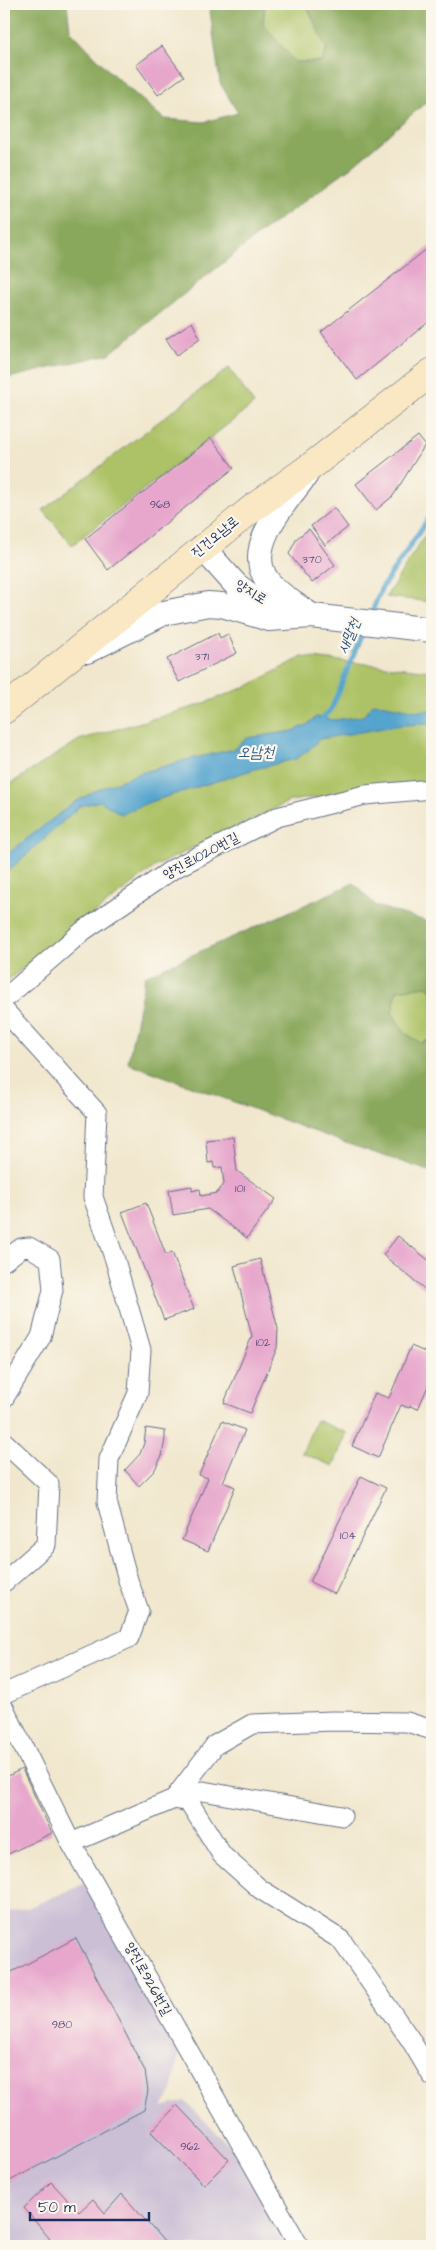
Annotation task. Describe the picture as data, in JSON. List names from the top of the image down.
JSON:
{
  "streets": {
    "main road": ["진건오남로"],
    "street": ["양지로", "양진로1020번길", "양진로926번길"]
  },
  "crossings": [
    ["진건오남로", "양지로"]
  ],
  "water": ["새말천", "오남천"],
  "house_numbers": [
    "968",
    "370",
    "371",
    "101",
    "102",
    "104",
    "980",
    "962"
  ],
  "scale_bar": "50 m"
}
